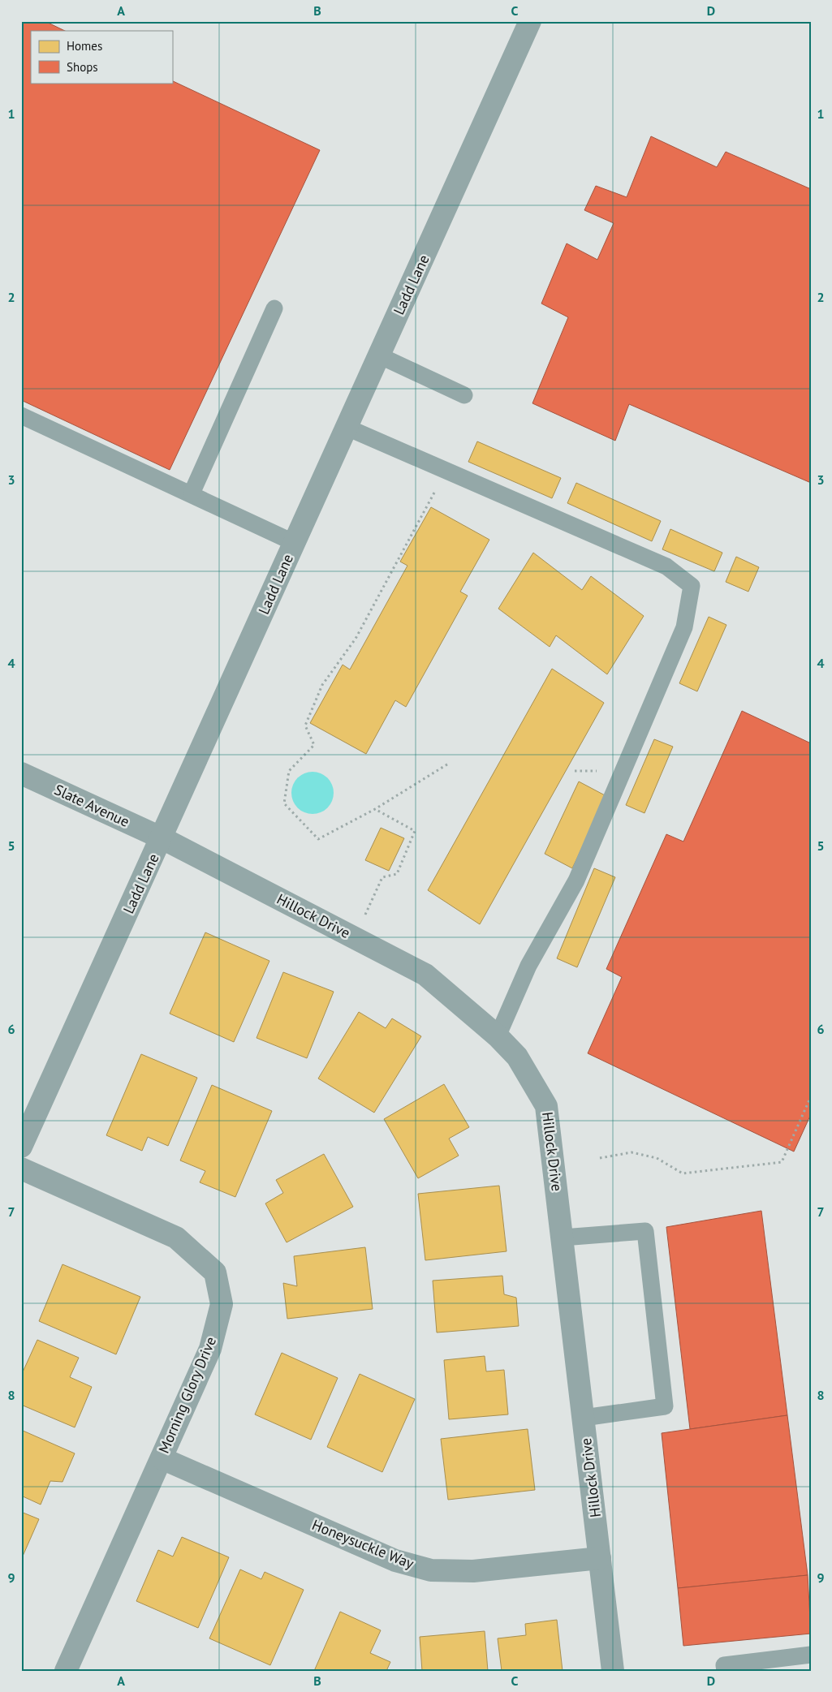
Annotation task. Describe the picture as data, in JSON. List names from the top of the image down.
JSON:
{
  "streets": {
    "street": [
      "Ladd Lane",
      "Slate Avenue",
      "Hillock Drive",
      "Morning Glory Drive",
      "Honeysuckle Way"
    ]
  },
  "crossings": [
    ["Ladd Lane", "Slate Avenue"],
    ["Ladd Lane", "Hillock Drive"],
    ["Slate Avenue", "Hillock Drive"],
    ["Hillock Drive", "Honeysuckle Way"],
    ["Morning Glory Drive", "Honeysuckle Way"]
  ],
  "legend": ["Homes", "Shops"],
  "grid": {
    "columns": [
      "A",
      "B",
      "C",
      "D"
    ],
    "rows": [
      "1",
      "2",
      "3",
      "4",
      "5",
      "6",
      "7",
      "8",
      "9"
    ]
  }
}
